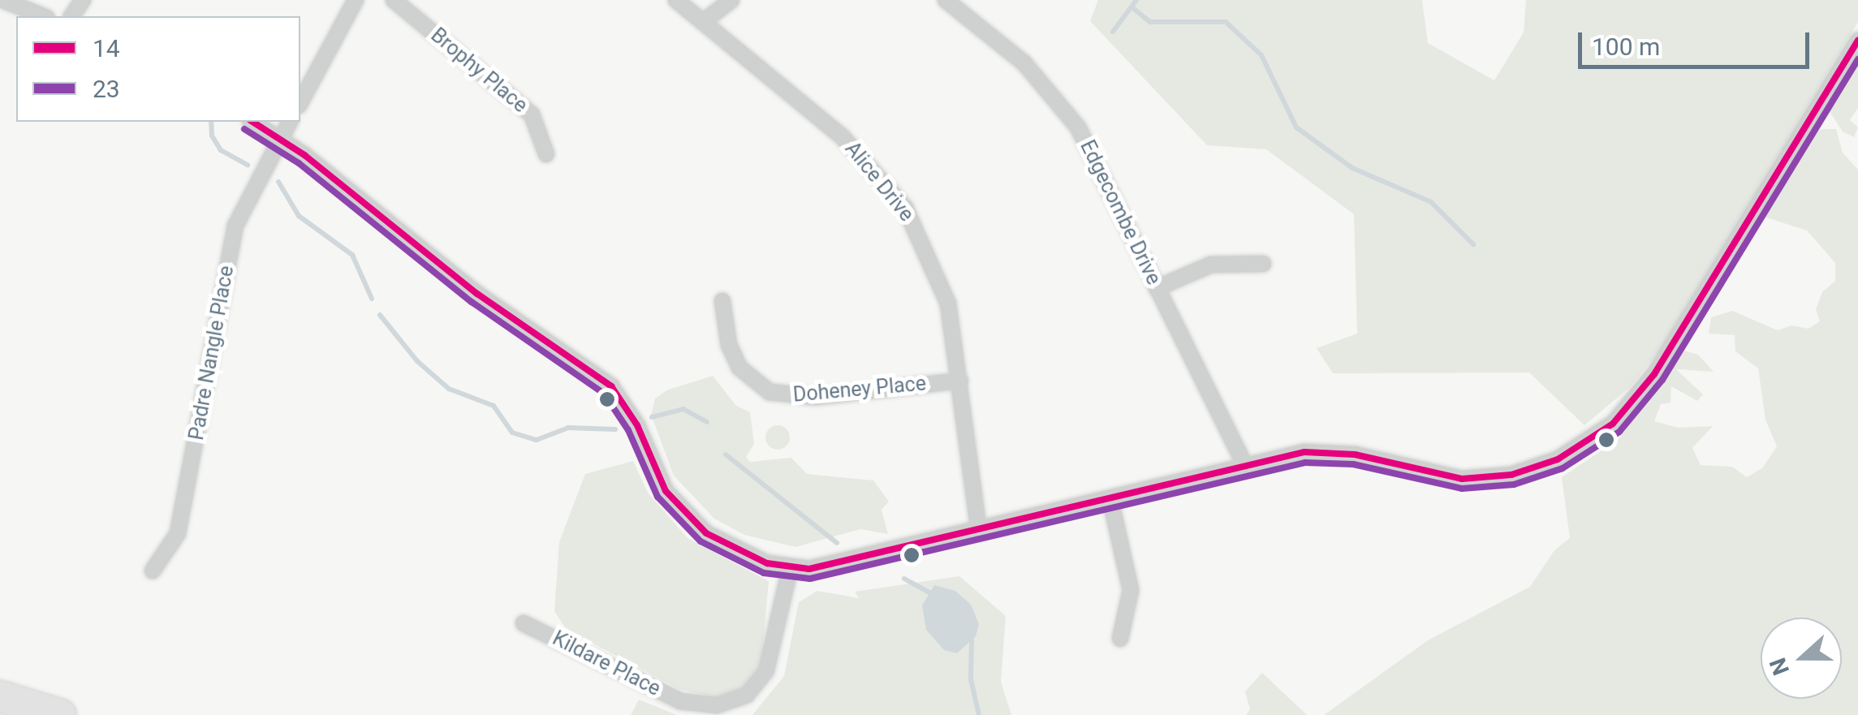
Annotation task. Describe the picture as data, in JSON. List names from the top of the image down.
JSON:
{
  "streets": {
    "street": [
      "Brophy Place",
      "Alice Drive",
      "Edgecombe Drive",
      "Padre Nangle Place",
      "Doheney Place",
      "Kildare Place"
    ]
  },
  "crossings": [
    ["Alice Drive", "Doheney Place"]
  ],
  "lines": ["transit line 14", "transit line 23"],
  "legend": ["14", "23"],
  "scale_bar": "100 m",
  "north": "left"
}
